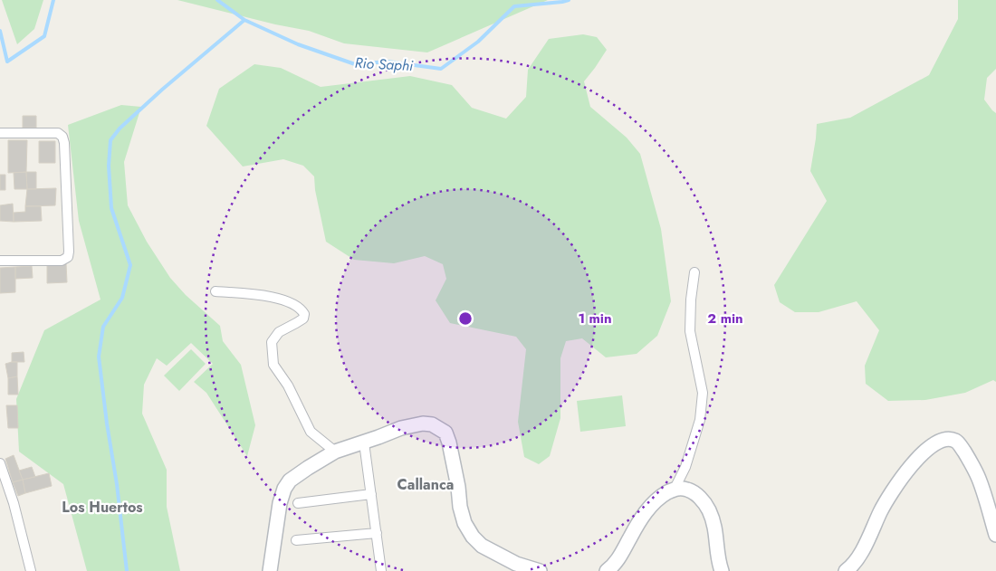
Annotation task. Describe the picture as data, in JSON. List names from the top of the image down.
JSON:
{
  "districts": ["Callanca", "Los Huertos"],
  "water": ["Rio Saphi"],
  "rings": ["1 min", "2 min"]
}
